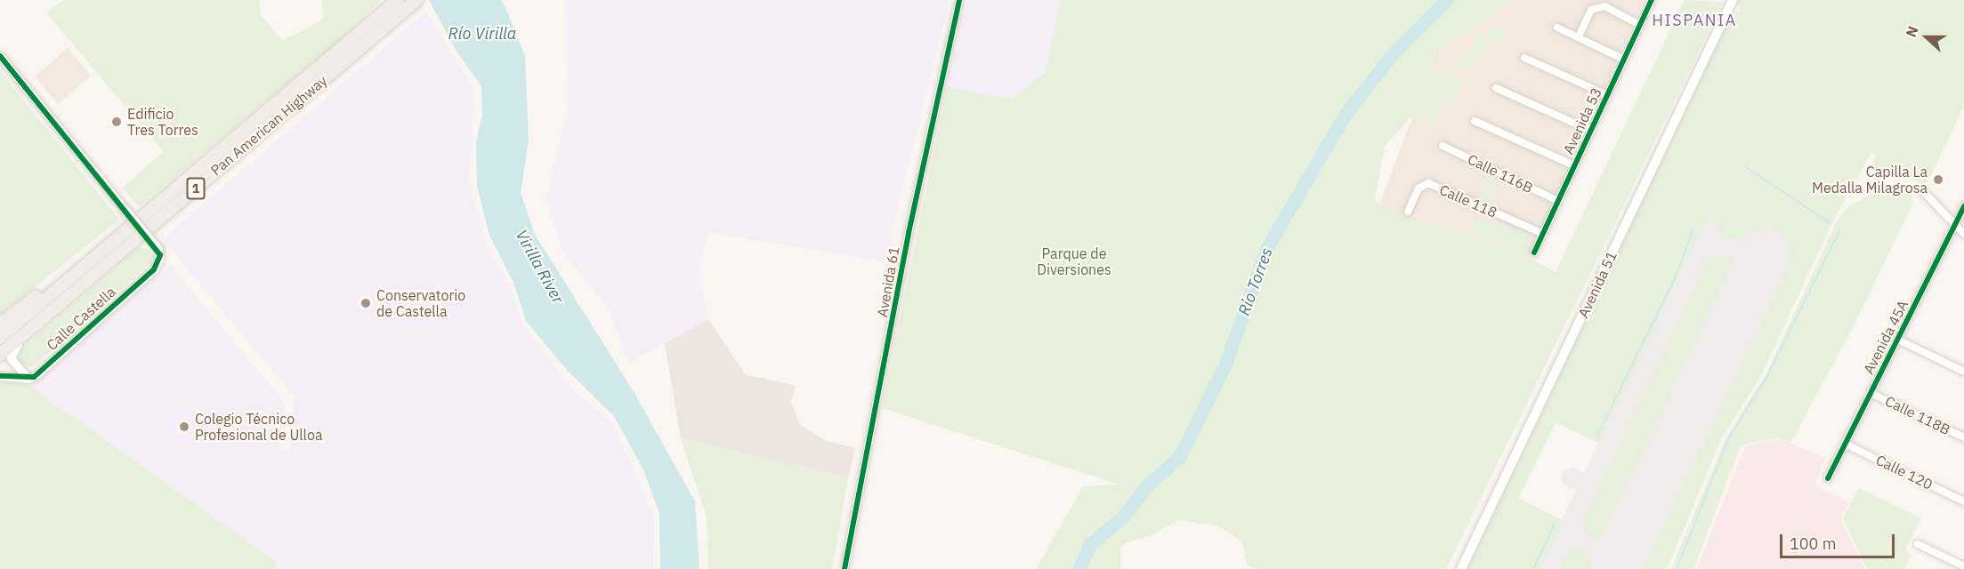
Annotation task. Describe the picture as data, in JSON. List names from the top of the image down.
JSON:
{
  "streets": {
    "highway": ["Pan American Highway", "1"],
    "main road": ["Avenida 51"],
    "street": [
      "Avenida 53",
      "Calle 116B",
      "Calle 118",
      "Avenida 61",
      "Calle Castella",
      "Avenida 45A",
      "Calle 118B",
      "Calle 120"
    ]
  },
  "crossings": [
    ["Avenida 53", "Calle 116B"],
    ["Avenida 53", "Calle 118"],
    ["Pan American Highway", "1"],
    ["Pan American Highway", "Calle Castella"],
    ["Avenida 45A", "Calle 118B"],
    ["Avenida 45A", "Calle 120"]
  ],
  "districts": ["HISPANIA"],
  "water": ["Río Virilla", "Virilla River", "Río Torres"],
  "parks": ["Parque de Diversiones"],
  "places": [
    "Edificio Tres Torres",
    "Capilla La Medalla Milagrosa",
    "Conservatorio de Castella",
    "Colegio Técnico Profesional de Ulloa"
  ],
  "scale_bar": "100 m",
  "north": "left"
}
